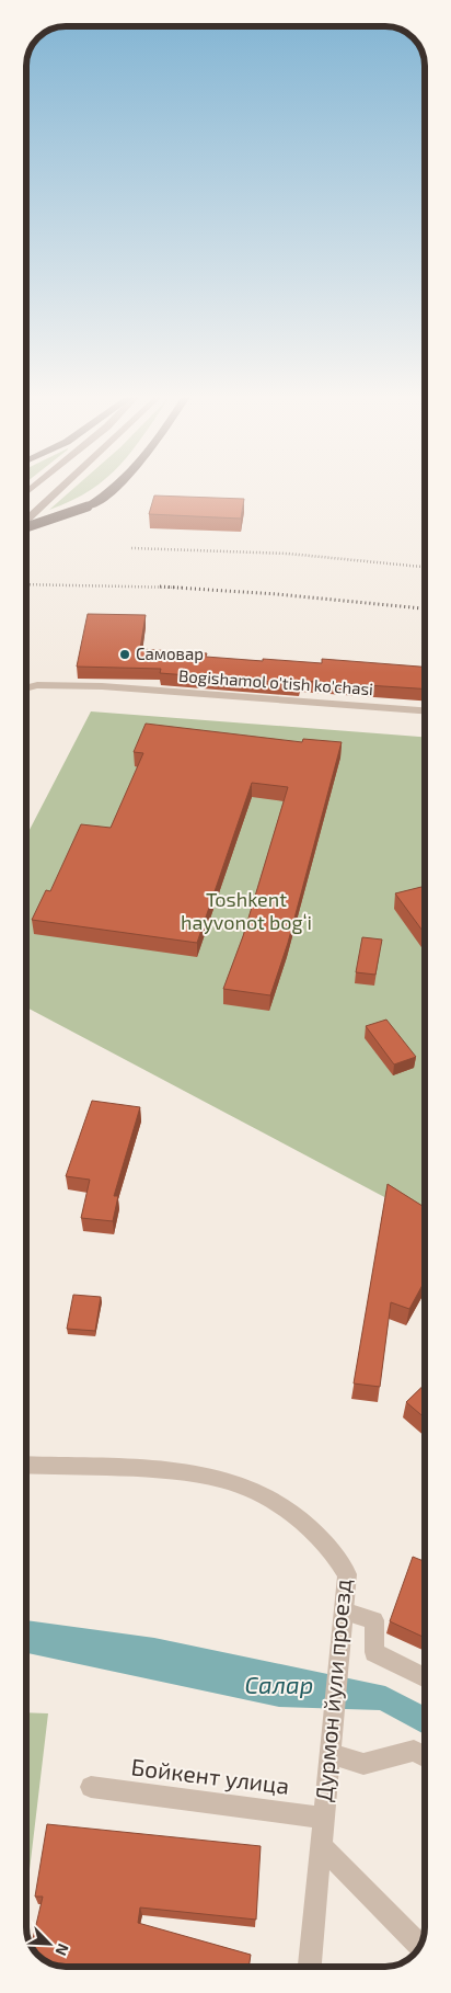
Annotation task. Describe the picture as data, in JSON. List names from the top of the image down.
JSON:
{
  "streets": {
    "street": ["Bogishamol o'tish ko'chasi", "Дурмон йули проезд", "Бойкент улица"]
  },
  "crossings": [
    ["Дурмон йули проезд", "Бойкент улица"]
  ],
  "water": ["Салар"],
  "parks": ["Toshkent hayvonot bogʻi"],
  "places": ["Самовар"],
  "north": "bottom right"
}
